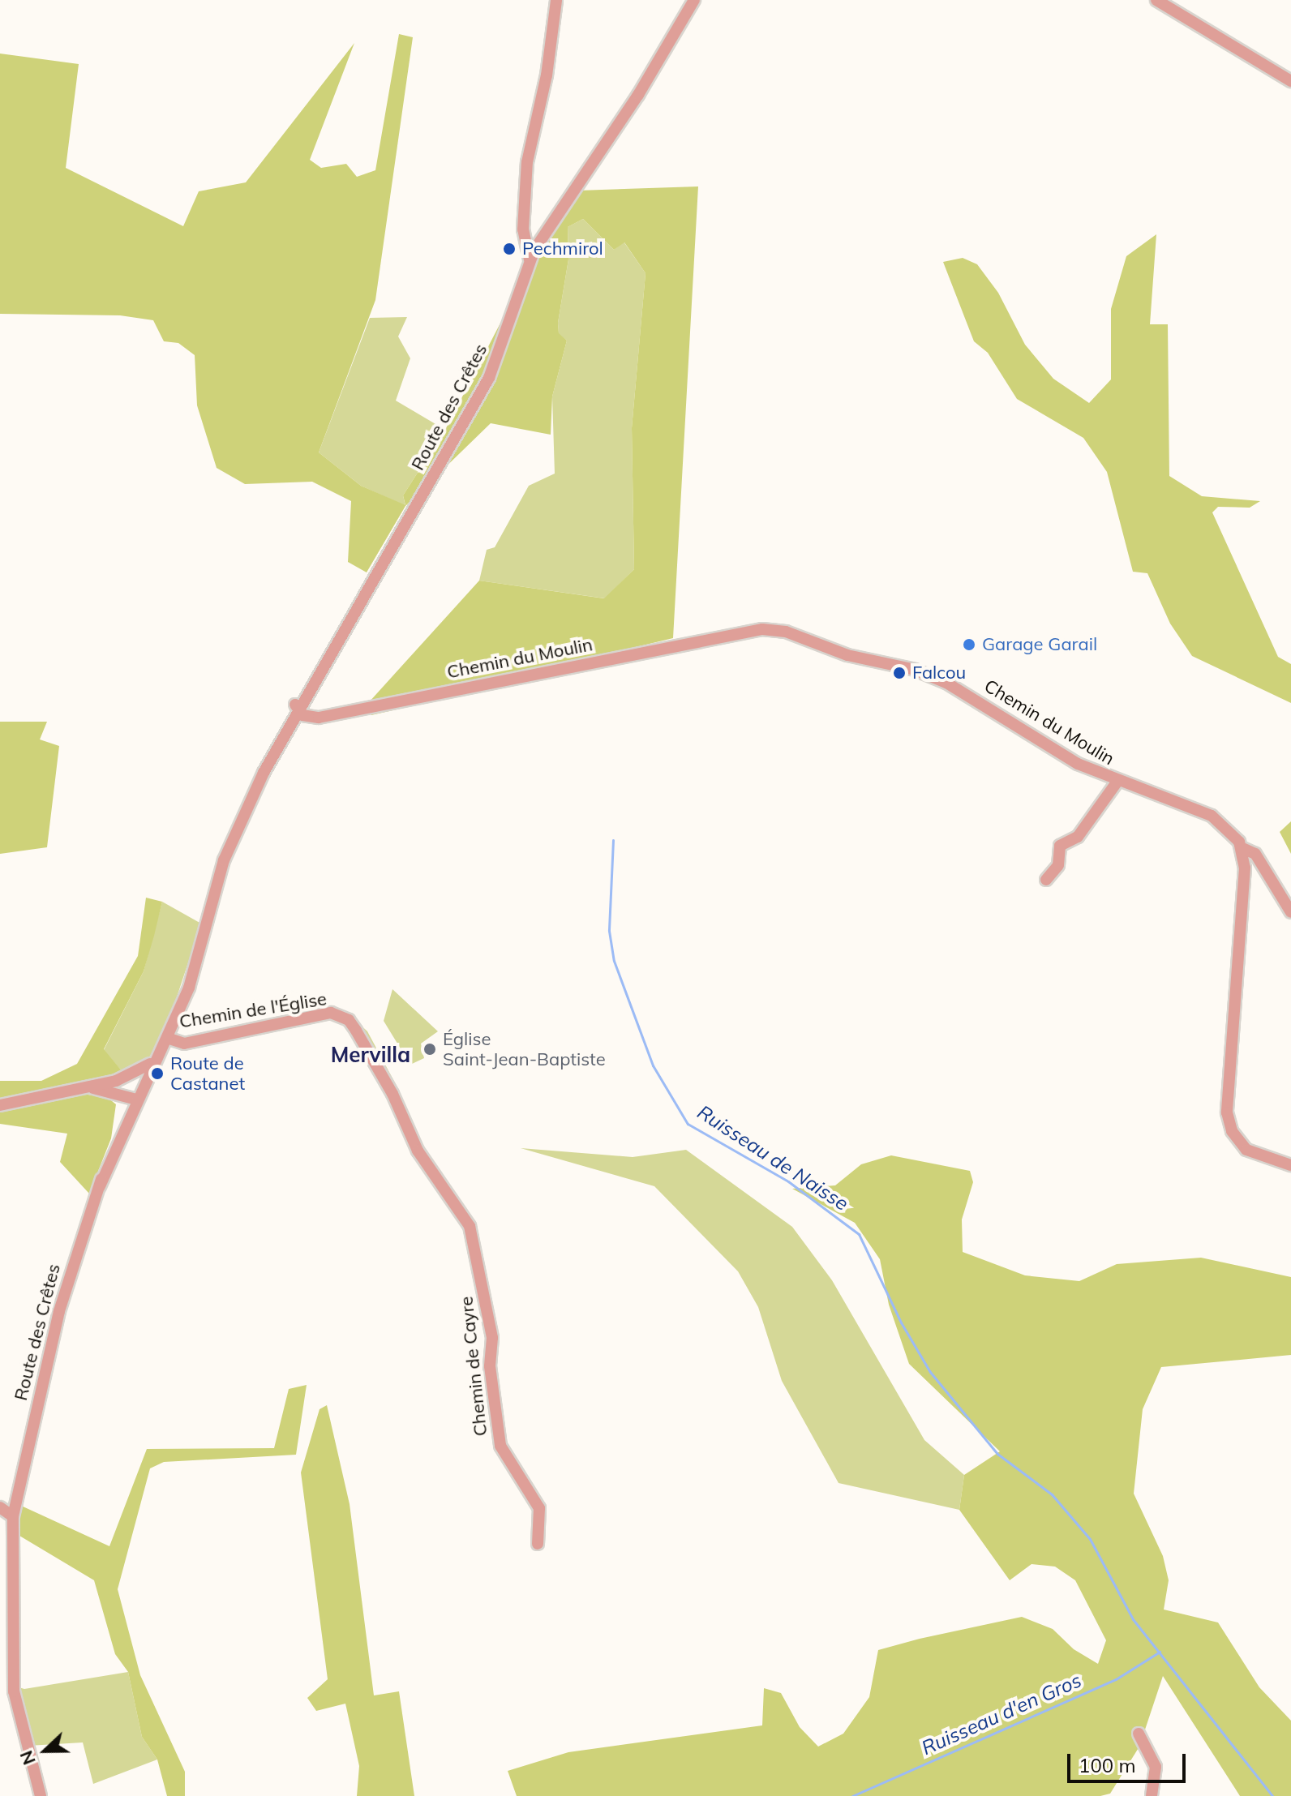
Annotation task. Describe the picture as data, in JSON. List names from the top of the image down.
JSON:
{
  "streets": {
    "street": [
      "Route des Crêtes",
      "Chemin du Moulin",
      "Chemin de l'Église",
      "Chemin de Cayre"
    ]
  },
  "crossings": [
    ["Route des Crêtes", "Chemin du Moulin"],
    ["Route des Crêtes", "Chemin de l'Église"],
    ["Chemin de l'Église", "Chemin de Cayre"]
  ],
  "districts": ["Mervilla"],
  "water": ["Ruisseau de Naisse", "Ruisseau d'en Gros"],
  "places": [
    "Pechmirol",
    "Garage Garail",
    "Falcou",
    "Église Saint-Jean-Baptiste",
    "Route de Castanet"
  ],
  "scale_bar": "100 m",
  "north": "left"
}
